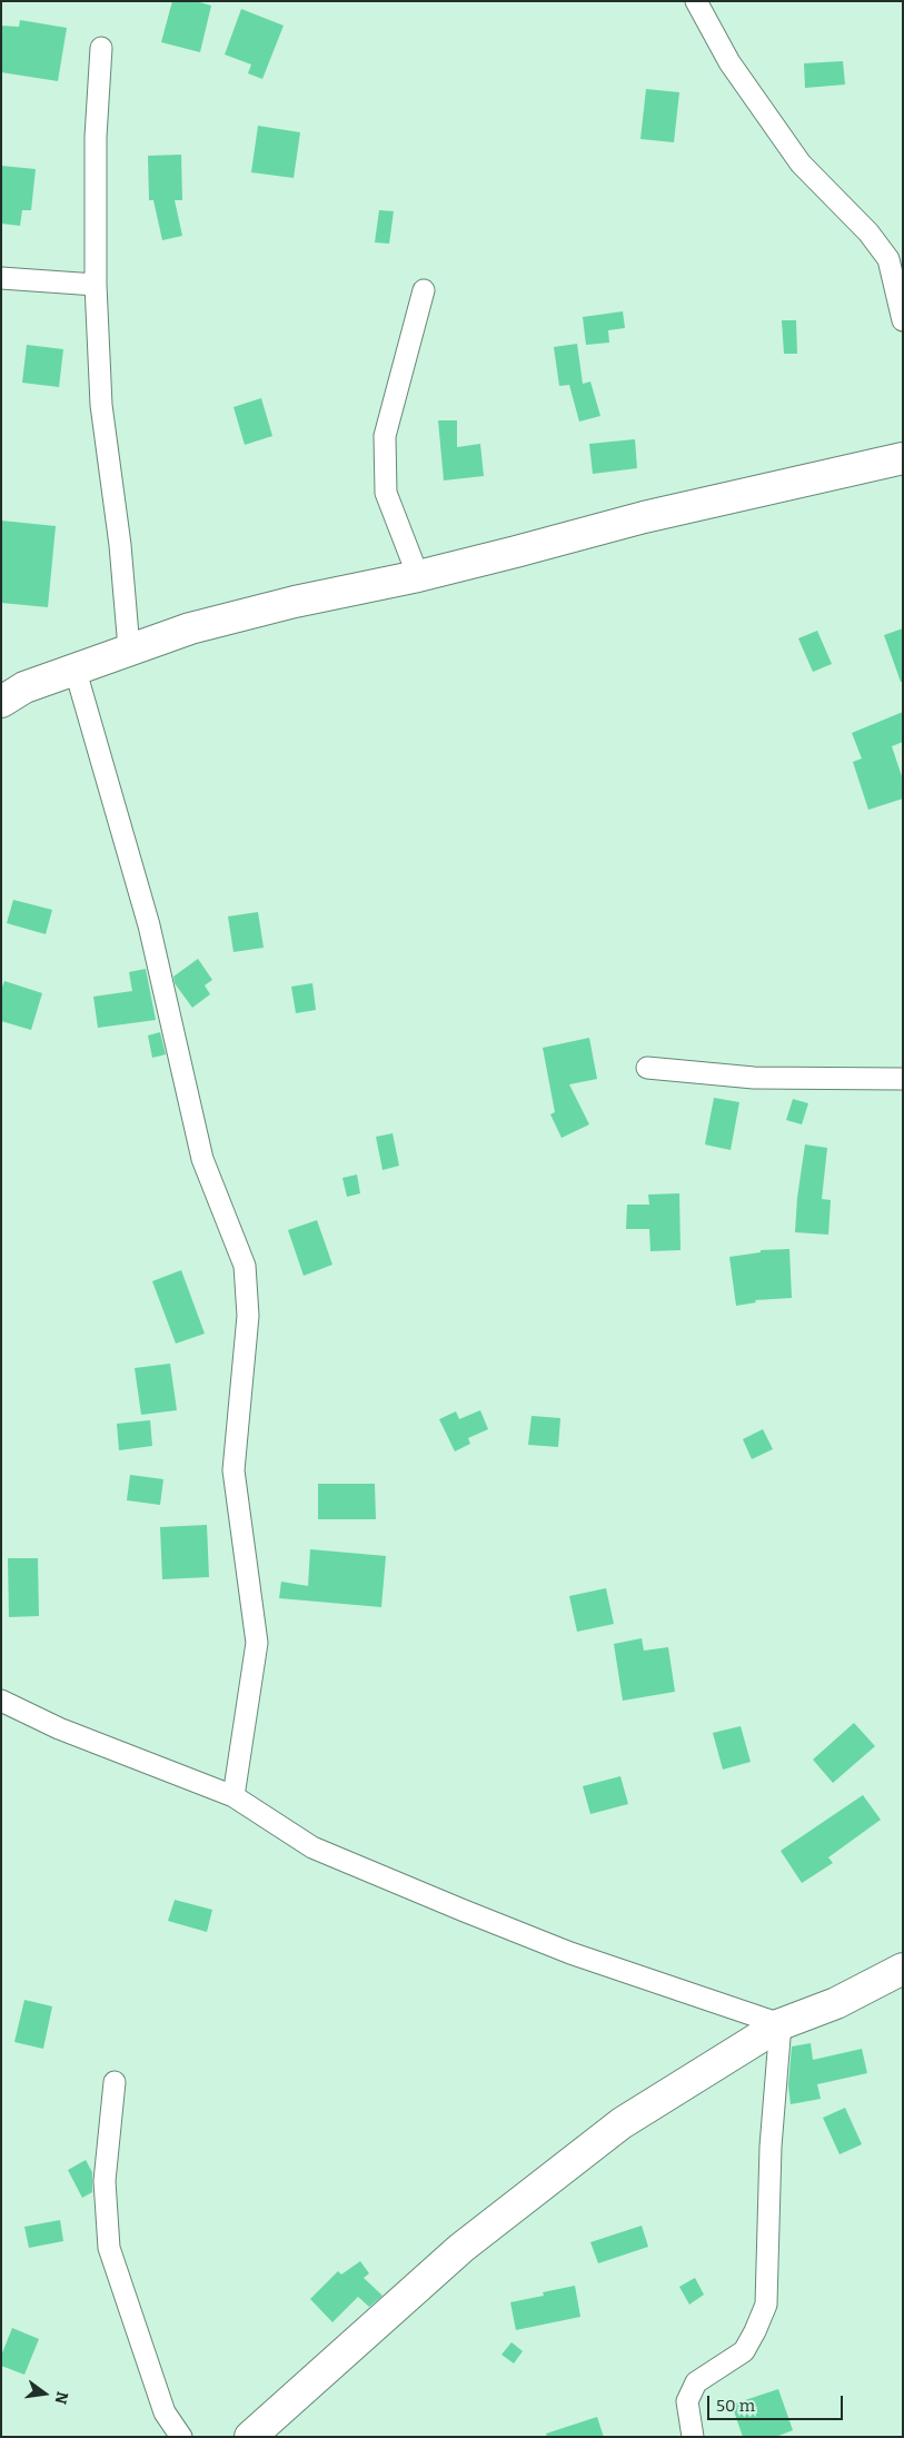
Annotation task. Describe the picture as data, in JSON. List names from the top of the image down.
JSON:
{
  "scale_bar": "50 m",
  "north": "right"
}
